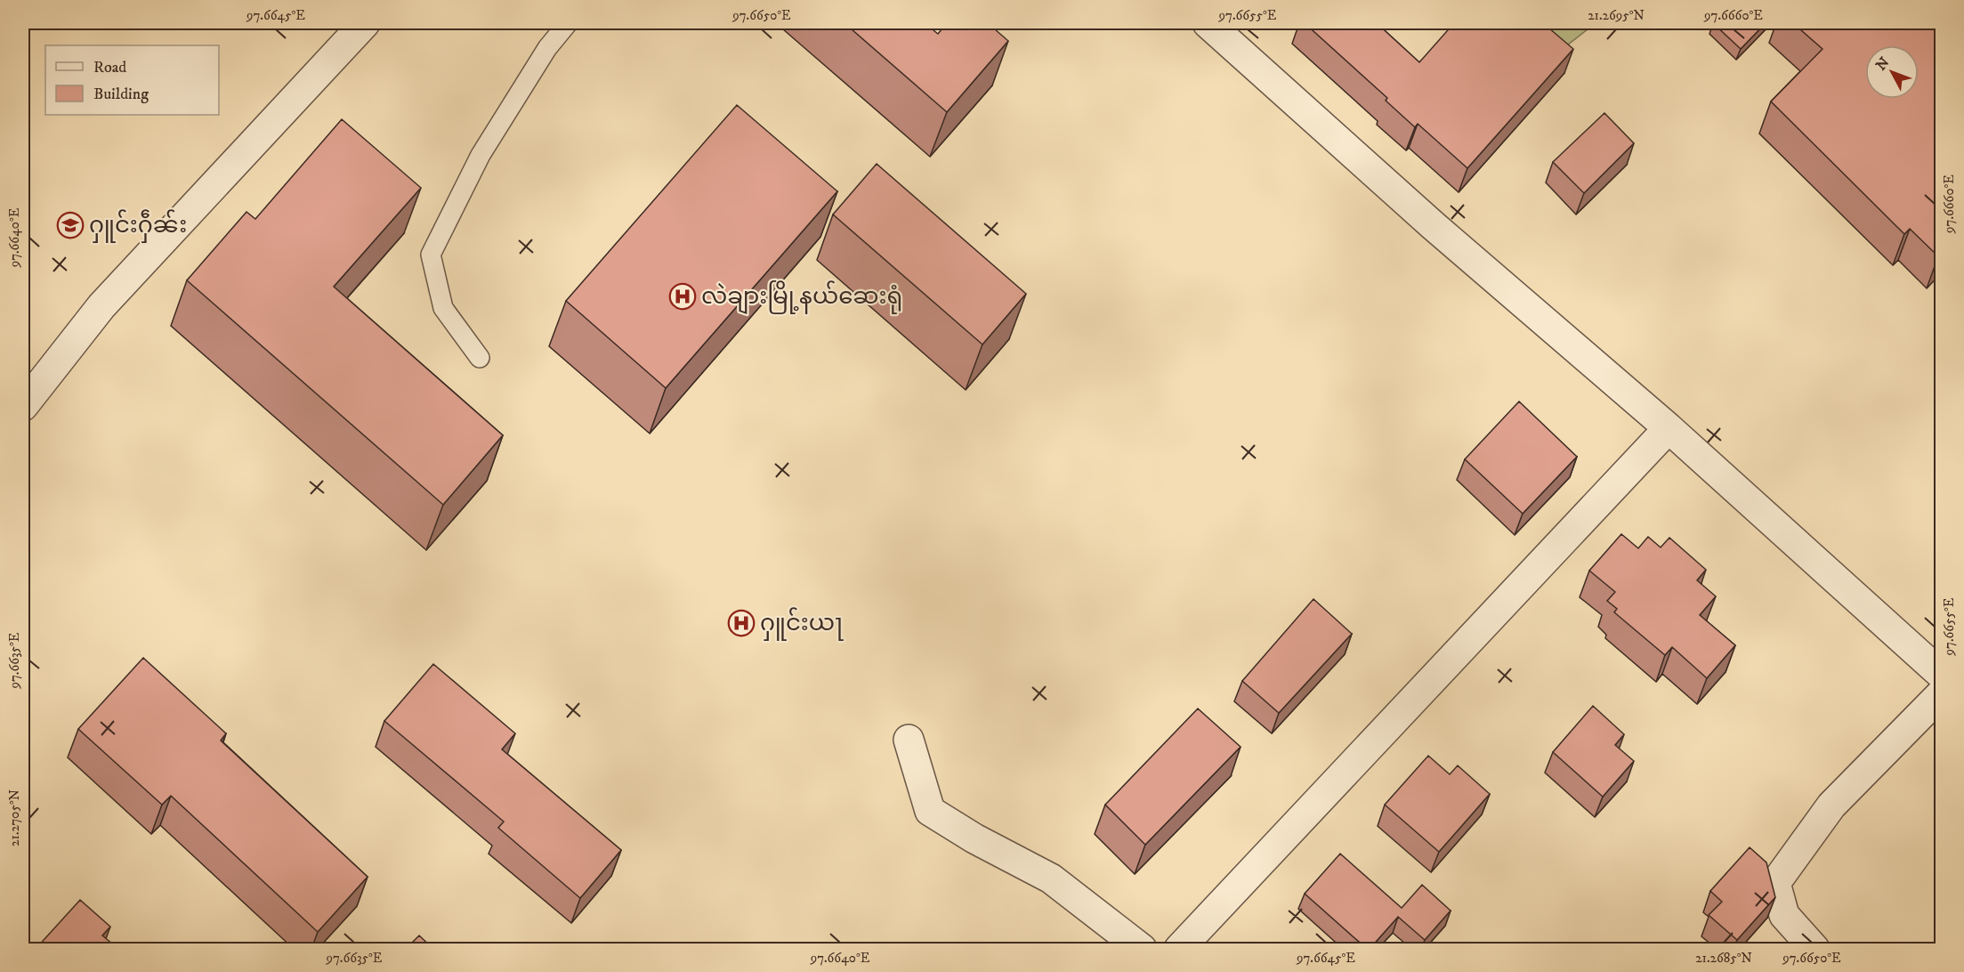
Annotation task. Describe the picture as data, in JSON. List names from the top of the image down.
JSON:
{
  "places": {
    "school or university": ["ႁူင်းႁဵၼ်း"],
    "hospital": ["လဲချားမြို့နယ်ဆေးရုံ", "ႁူင်းယႃ"]
  },
  "legend": ["Road", "Building"],
  "north": "top left",
  "coordinates": [
    "97.6645°E",
    "97.6650°E",
    "97.6655°E",
    "21.2695°N",
    "97.6660°E",
    "97.6640°E",
    "97.6635°E",
    "21.2705°N",
    "21.2685°N"
  ]
}
